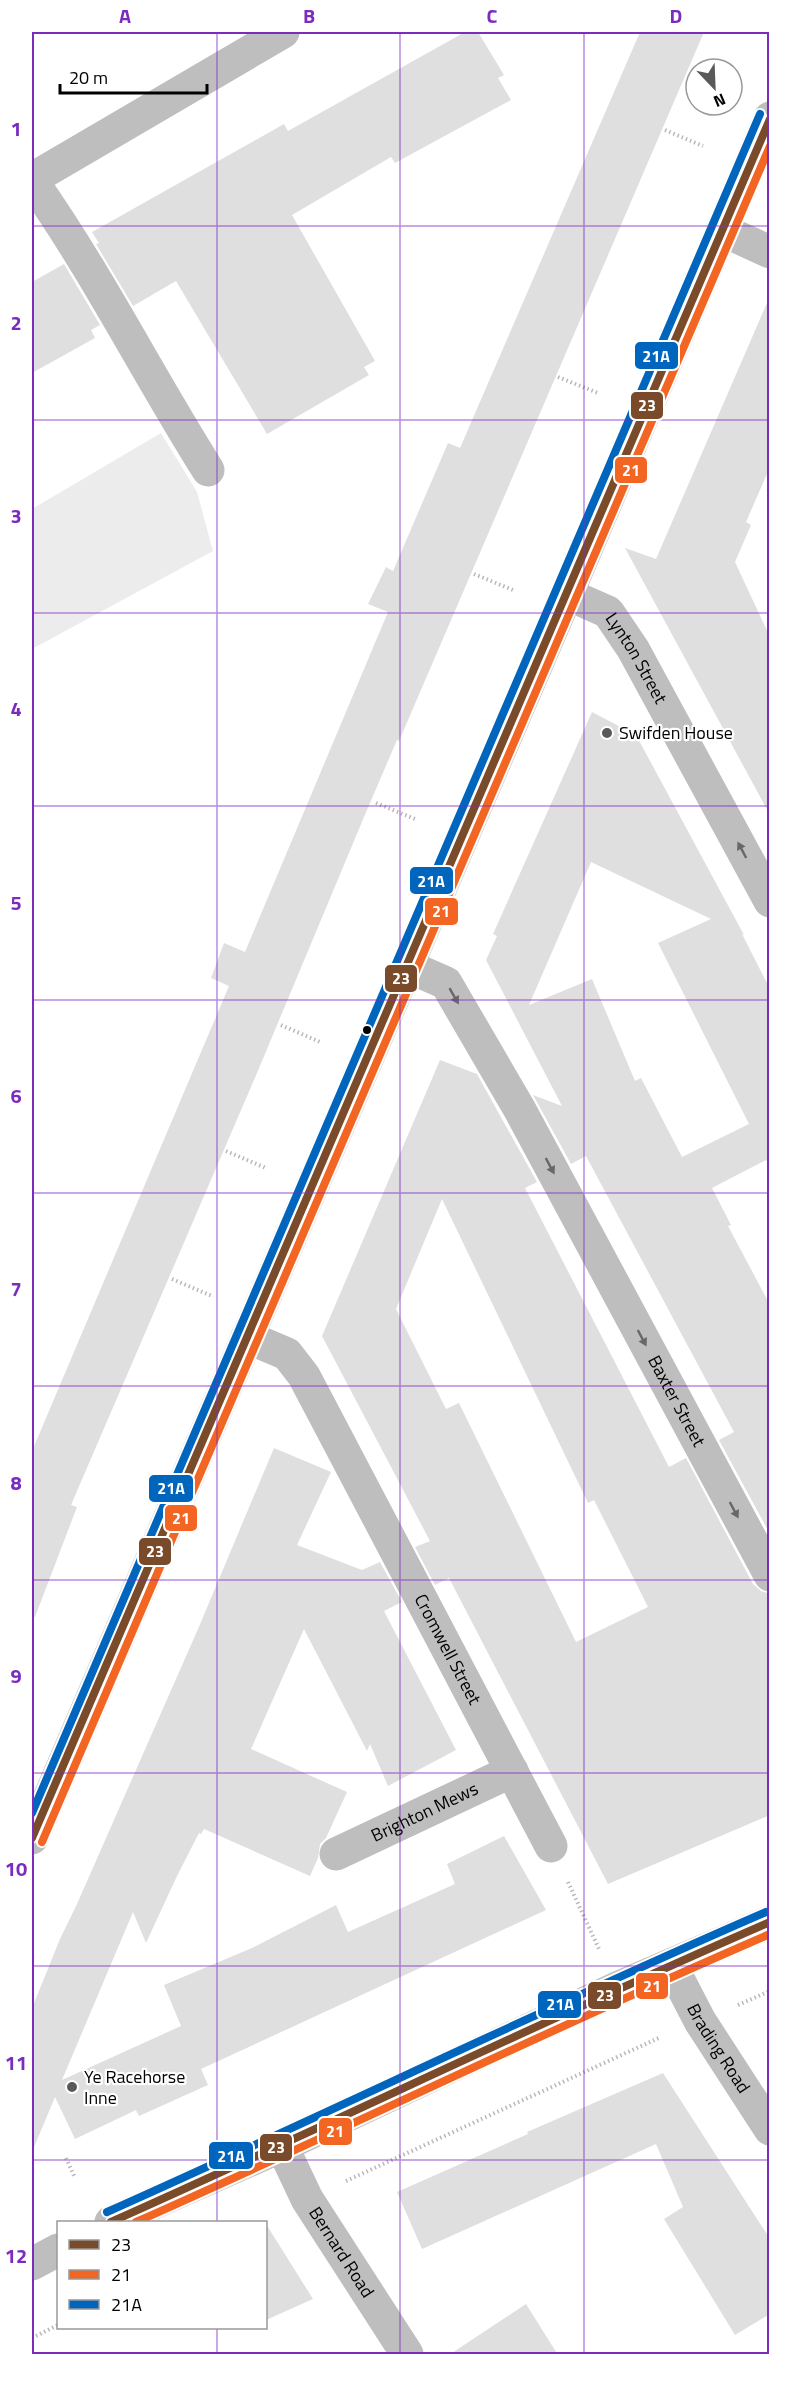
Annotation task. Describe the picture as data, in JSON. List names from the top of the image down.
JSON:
{
  "streets": {
    "street": [
      "Lynton Street",
      "Baxter Street",
      "Cromwell Street",
      "Brighton Mews",
      "Brading Road",
      "Bernard Road"
    ]
  },
  "crossings": [
    ["Cromwell Street", "Brighton Mews"]
  ],
  "one_way": ["Lynton Street", "Baxter Street"],
  "places": ["Swifden House", "Ye Racehorse Inne"],
  "lines": ["transit line 21A", "transit line 23", "transit line 21"],
  "legend": ["23", "21", "21A"],
  "scale_bar": "20 m",
  "north": "bottom right",
  "grid": {
    "columns": [
      "A",
      "B",
      "C",
      "D"
    ],
    "rows": [
      "1",
      "2",
      "3",
      "4",
      "5",
      "6",
      "7",
      "8",
      "9",
      "10",
      "11",
      "12"
    ]
  }
}
